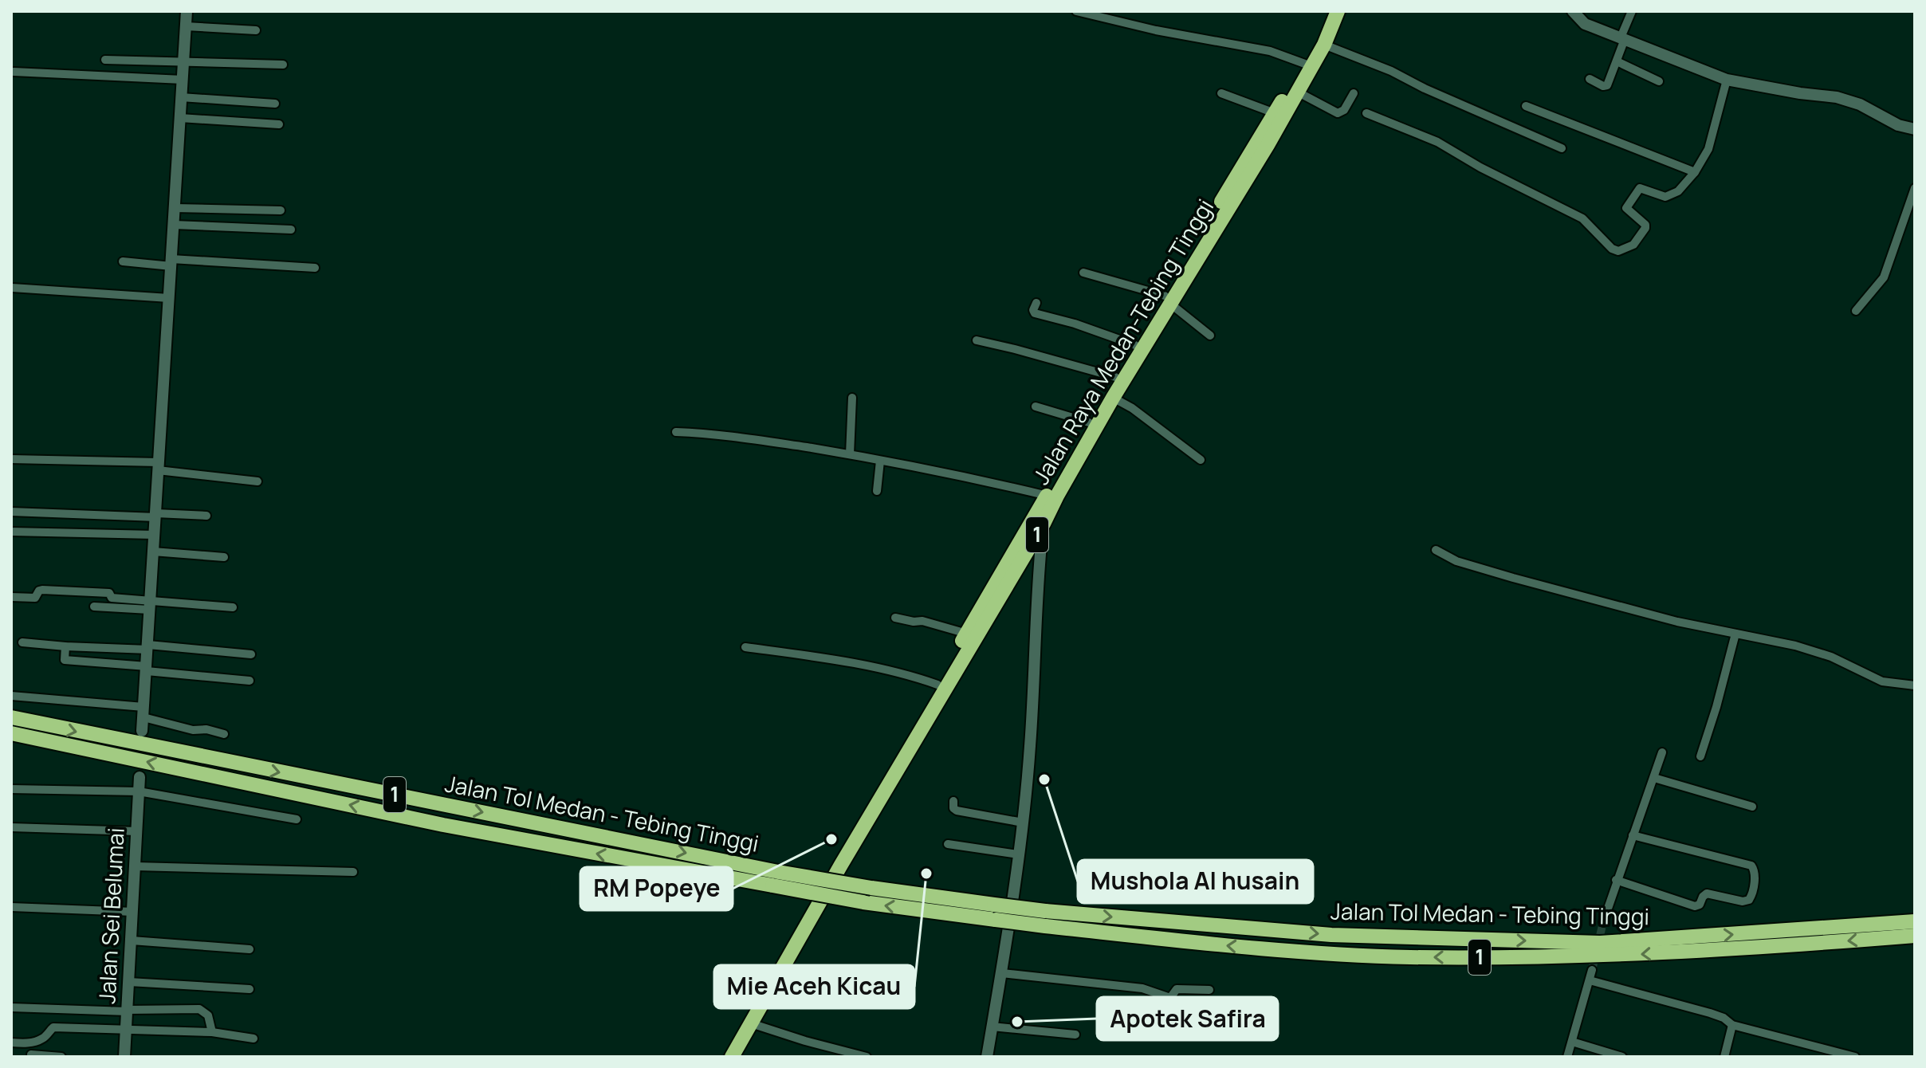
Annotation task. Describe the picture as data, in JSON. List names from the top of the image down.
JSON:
{
  "streets": {
    "highway": ["Jalan Raya Medan-Tebing Tinggi", "1", "Jalan Tol Medan - Tebing Tinggi"],
    "street": ["Jalan Sei Belumai"]
  },
  "crossings": [
    ["1", "Jalan Tol Medan - Tebing Tinggi"]
  ],
  "places": [
    "Mushola Al husain",
    "RM Popeye",
    "Mie Aceh Kicau",
    "Apotek Safira"
  ]
}
